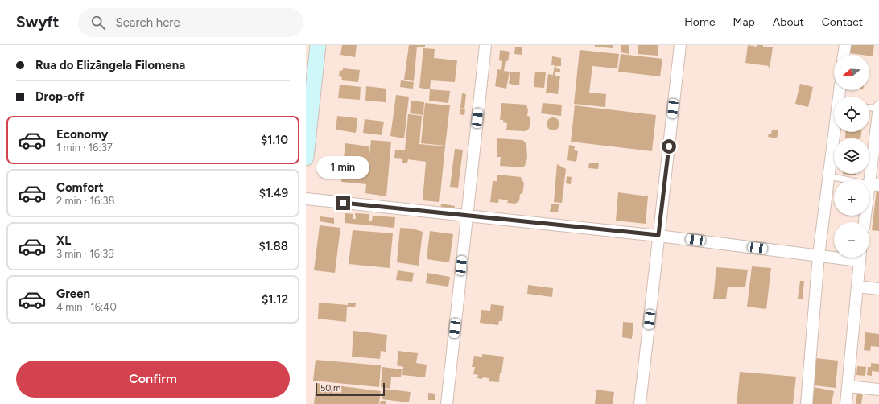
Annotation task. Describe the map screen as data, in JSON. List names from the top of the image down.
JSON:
{
  "scale_bar": "50 m",
  "north": "left",
  "page": {
    "header": "Swyft",
    "search": "Search here",
    "nav": [
      "Home",
      "Map",
      "About",
      "Contact"
    ],
    "banner": ["Rua do Elizângela Filomena", "Drop-off"],
    "map_buttons": ["+", "−"],
    "list": [
      {
        "name": "Economy",
        "note": "1 min · 16:37",
        "value": "$1.10"
      },
      {
        "name": "Comfort",
        "note": "2 min · 16:38",
        "value": "$1.49"
      },
      {
        "name": "XL",
        "note": "3 min · 16:39",
        "value": "$1.88"
      },
      {
        "name": "Green",
        "note": "4 min · 16:40",
        "value": "$1.12"
      }
    ],
    "bubble": "1 min",
    "buttons": "Confirm",
    "scale": "50 m"
  }
}
